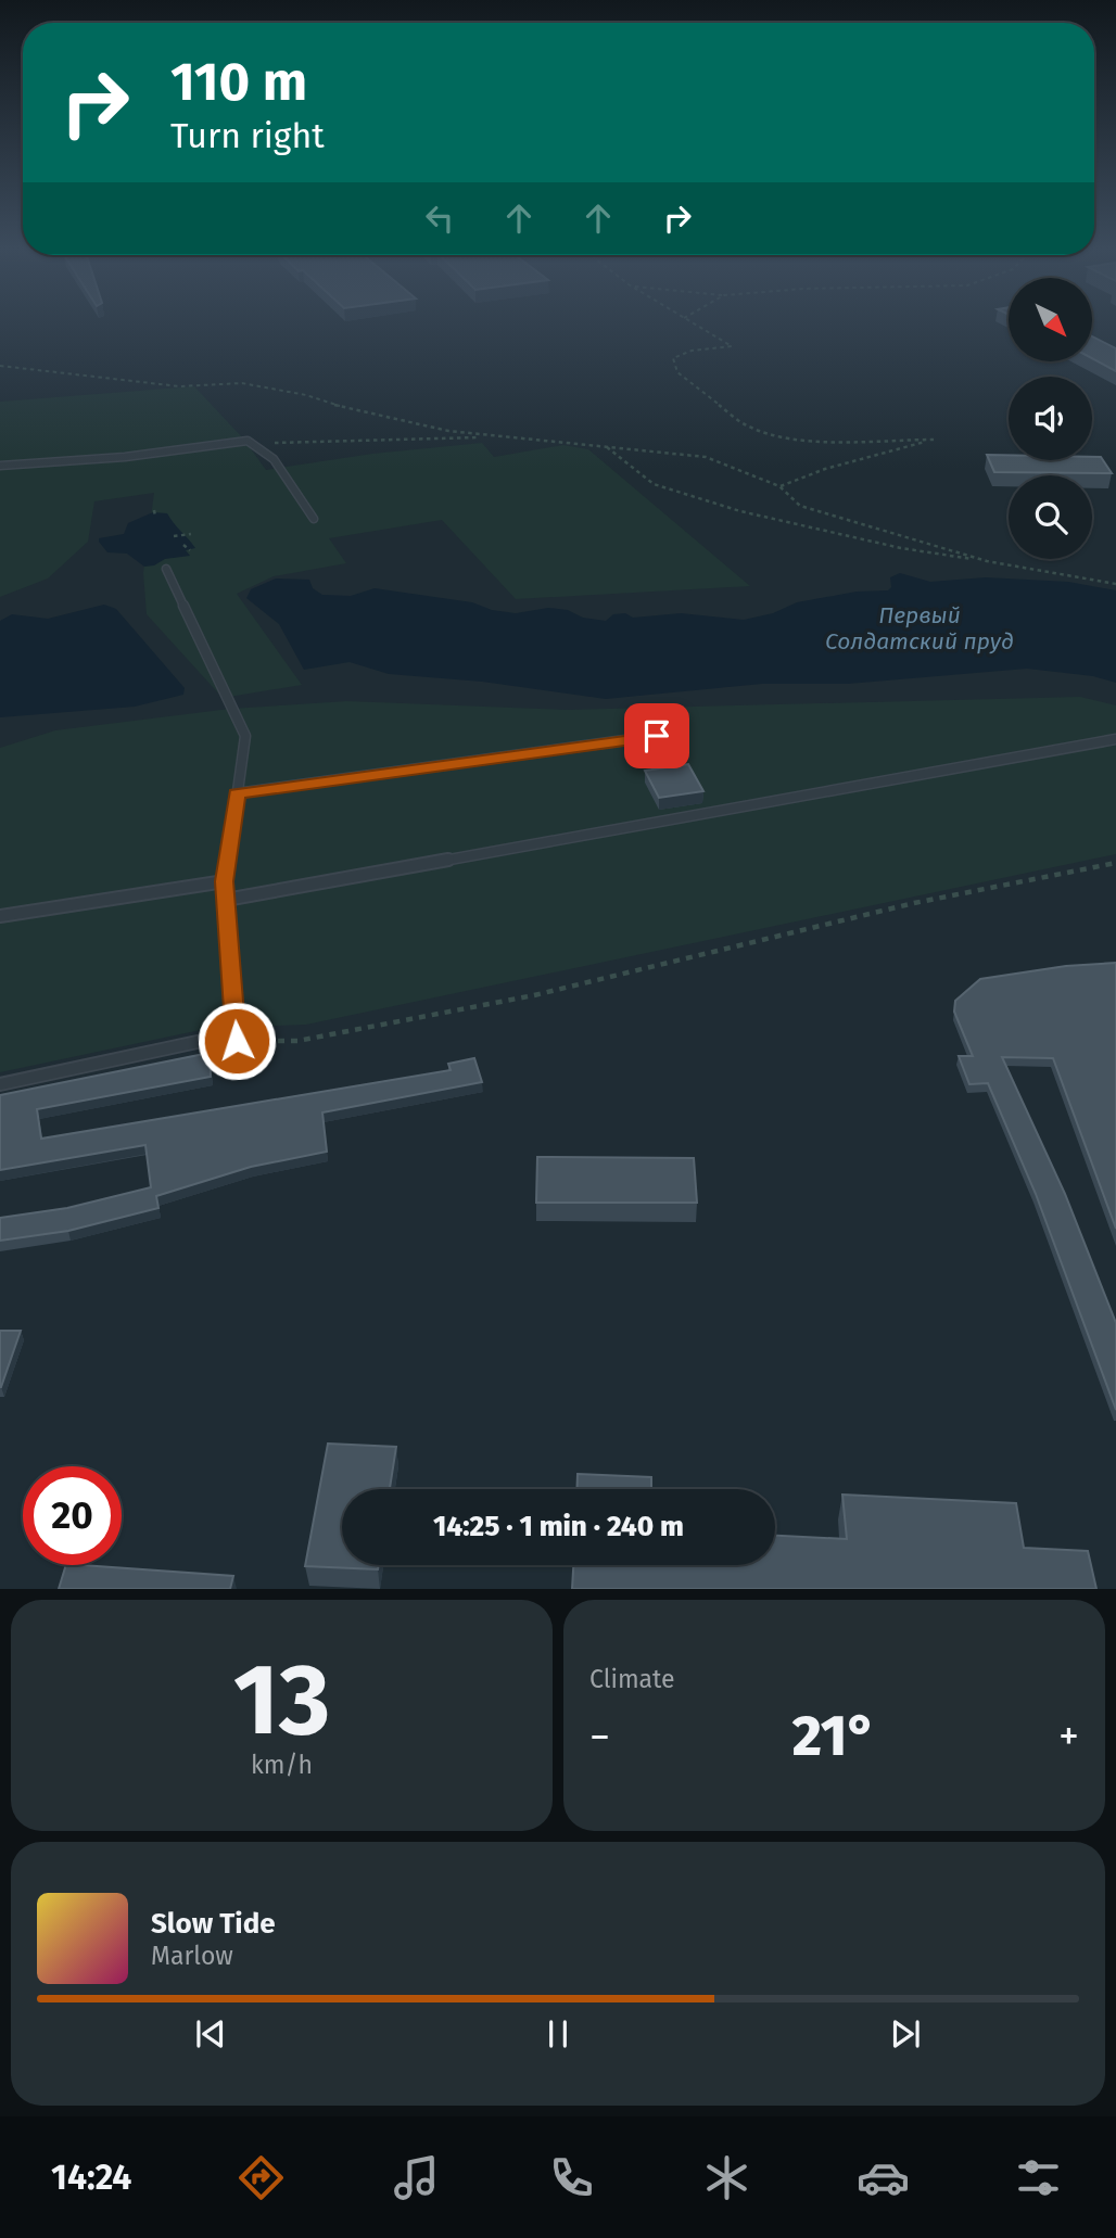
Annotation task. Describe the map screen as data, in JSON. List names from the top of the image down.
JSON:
{
  "water": ["Первый Солдатский пруд"],
  "north": "bottom right",
  "page": {
    "turn": ["110 m", "Turn right"],
    "limit": "20",
    "trip": "14:25 · 1 min · 240 m",
    "tile": [
      ["13", "km/h"],
      "Climate"
    ],
    "heat": ["−", "21°", "+"],
    "song": ["Slow Tide", "Marlow"],
    "tabs": "14:24"
  }
}
